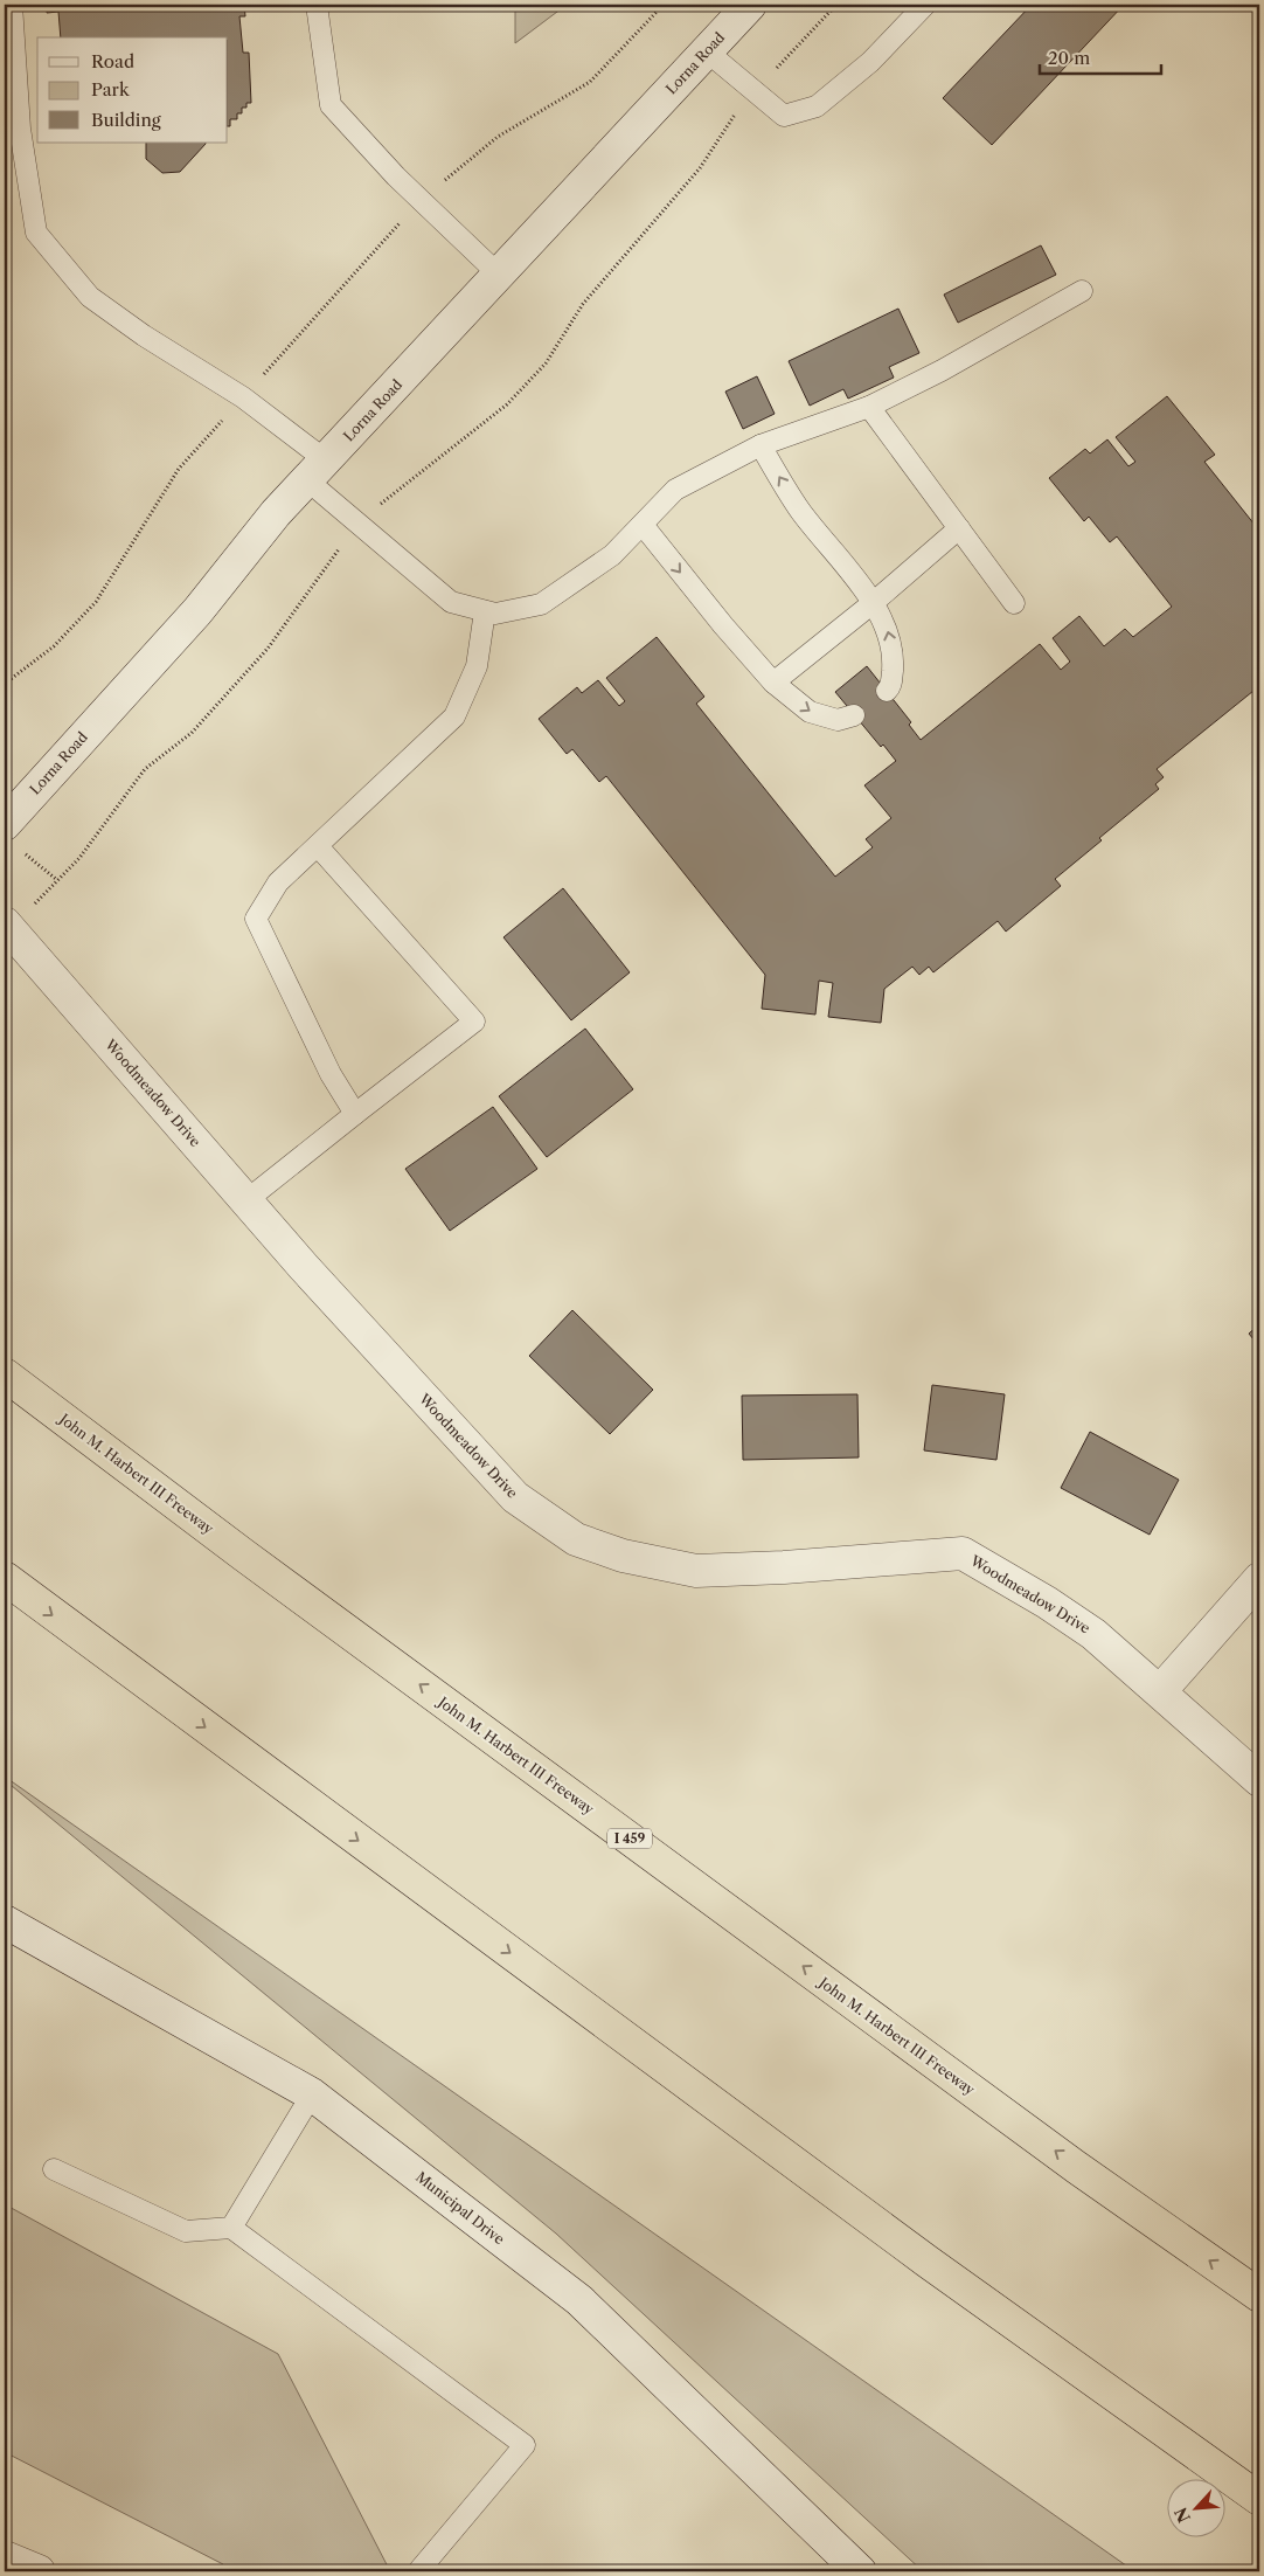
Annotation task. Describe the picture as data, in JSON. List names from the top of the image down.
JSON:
{
  "streets": {
    "highway": ["John M. Harbert III Freeway", "I 459"],
    "street": ["Lorna Road", "Woodmeadow Drive", "Municipal Drive"]
  },
  "legend": ["Road", "Park", "Building"],
  "scale_bar": "20 m",
  "north": "bottom left"
}
